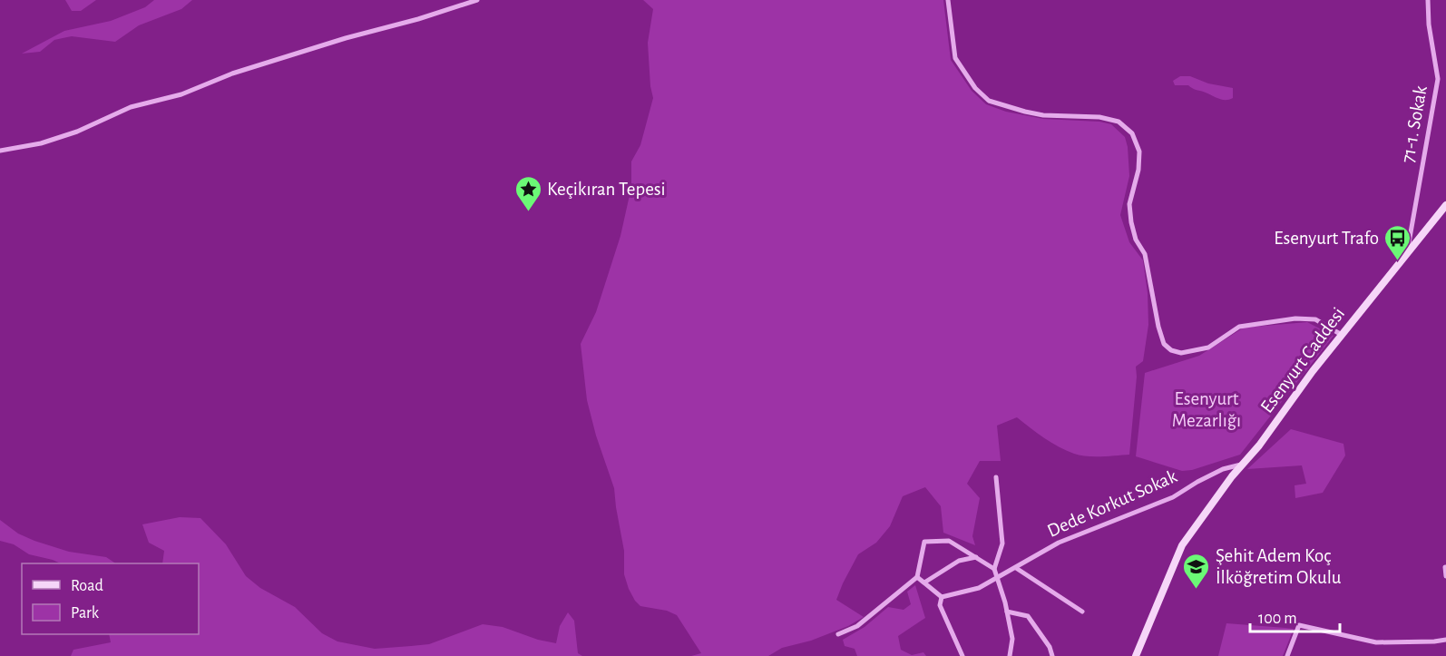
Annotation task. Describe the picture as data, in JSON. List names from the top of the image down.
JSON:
{
  "streets": {
    "street": ["71-1. Sokak", "Esenyurt Caddesi", "Dede Korkut Sokak"]
  },
  "crossings": [
    ["71-1. Sokak", "Esenyurt Caddesi"],
    ["Esenyurt Caddesi", "Dede Korkut Sokak"]
  ],
  "parks": ["Esenyurt Mezarlığı"],
  "places": {
    "place": ["Keçikıran Tepesi"],
    "bus stop": ["Esenyurt Trafo"],
    "school or university": ["Şehit Adem Koç İlköğretim Okulu"]
  },
  "legend": ["Road", "Park"],
  "scale_bar": "100 m"
}
